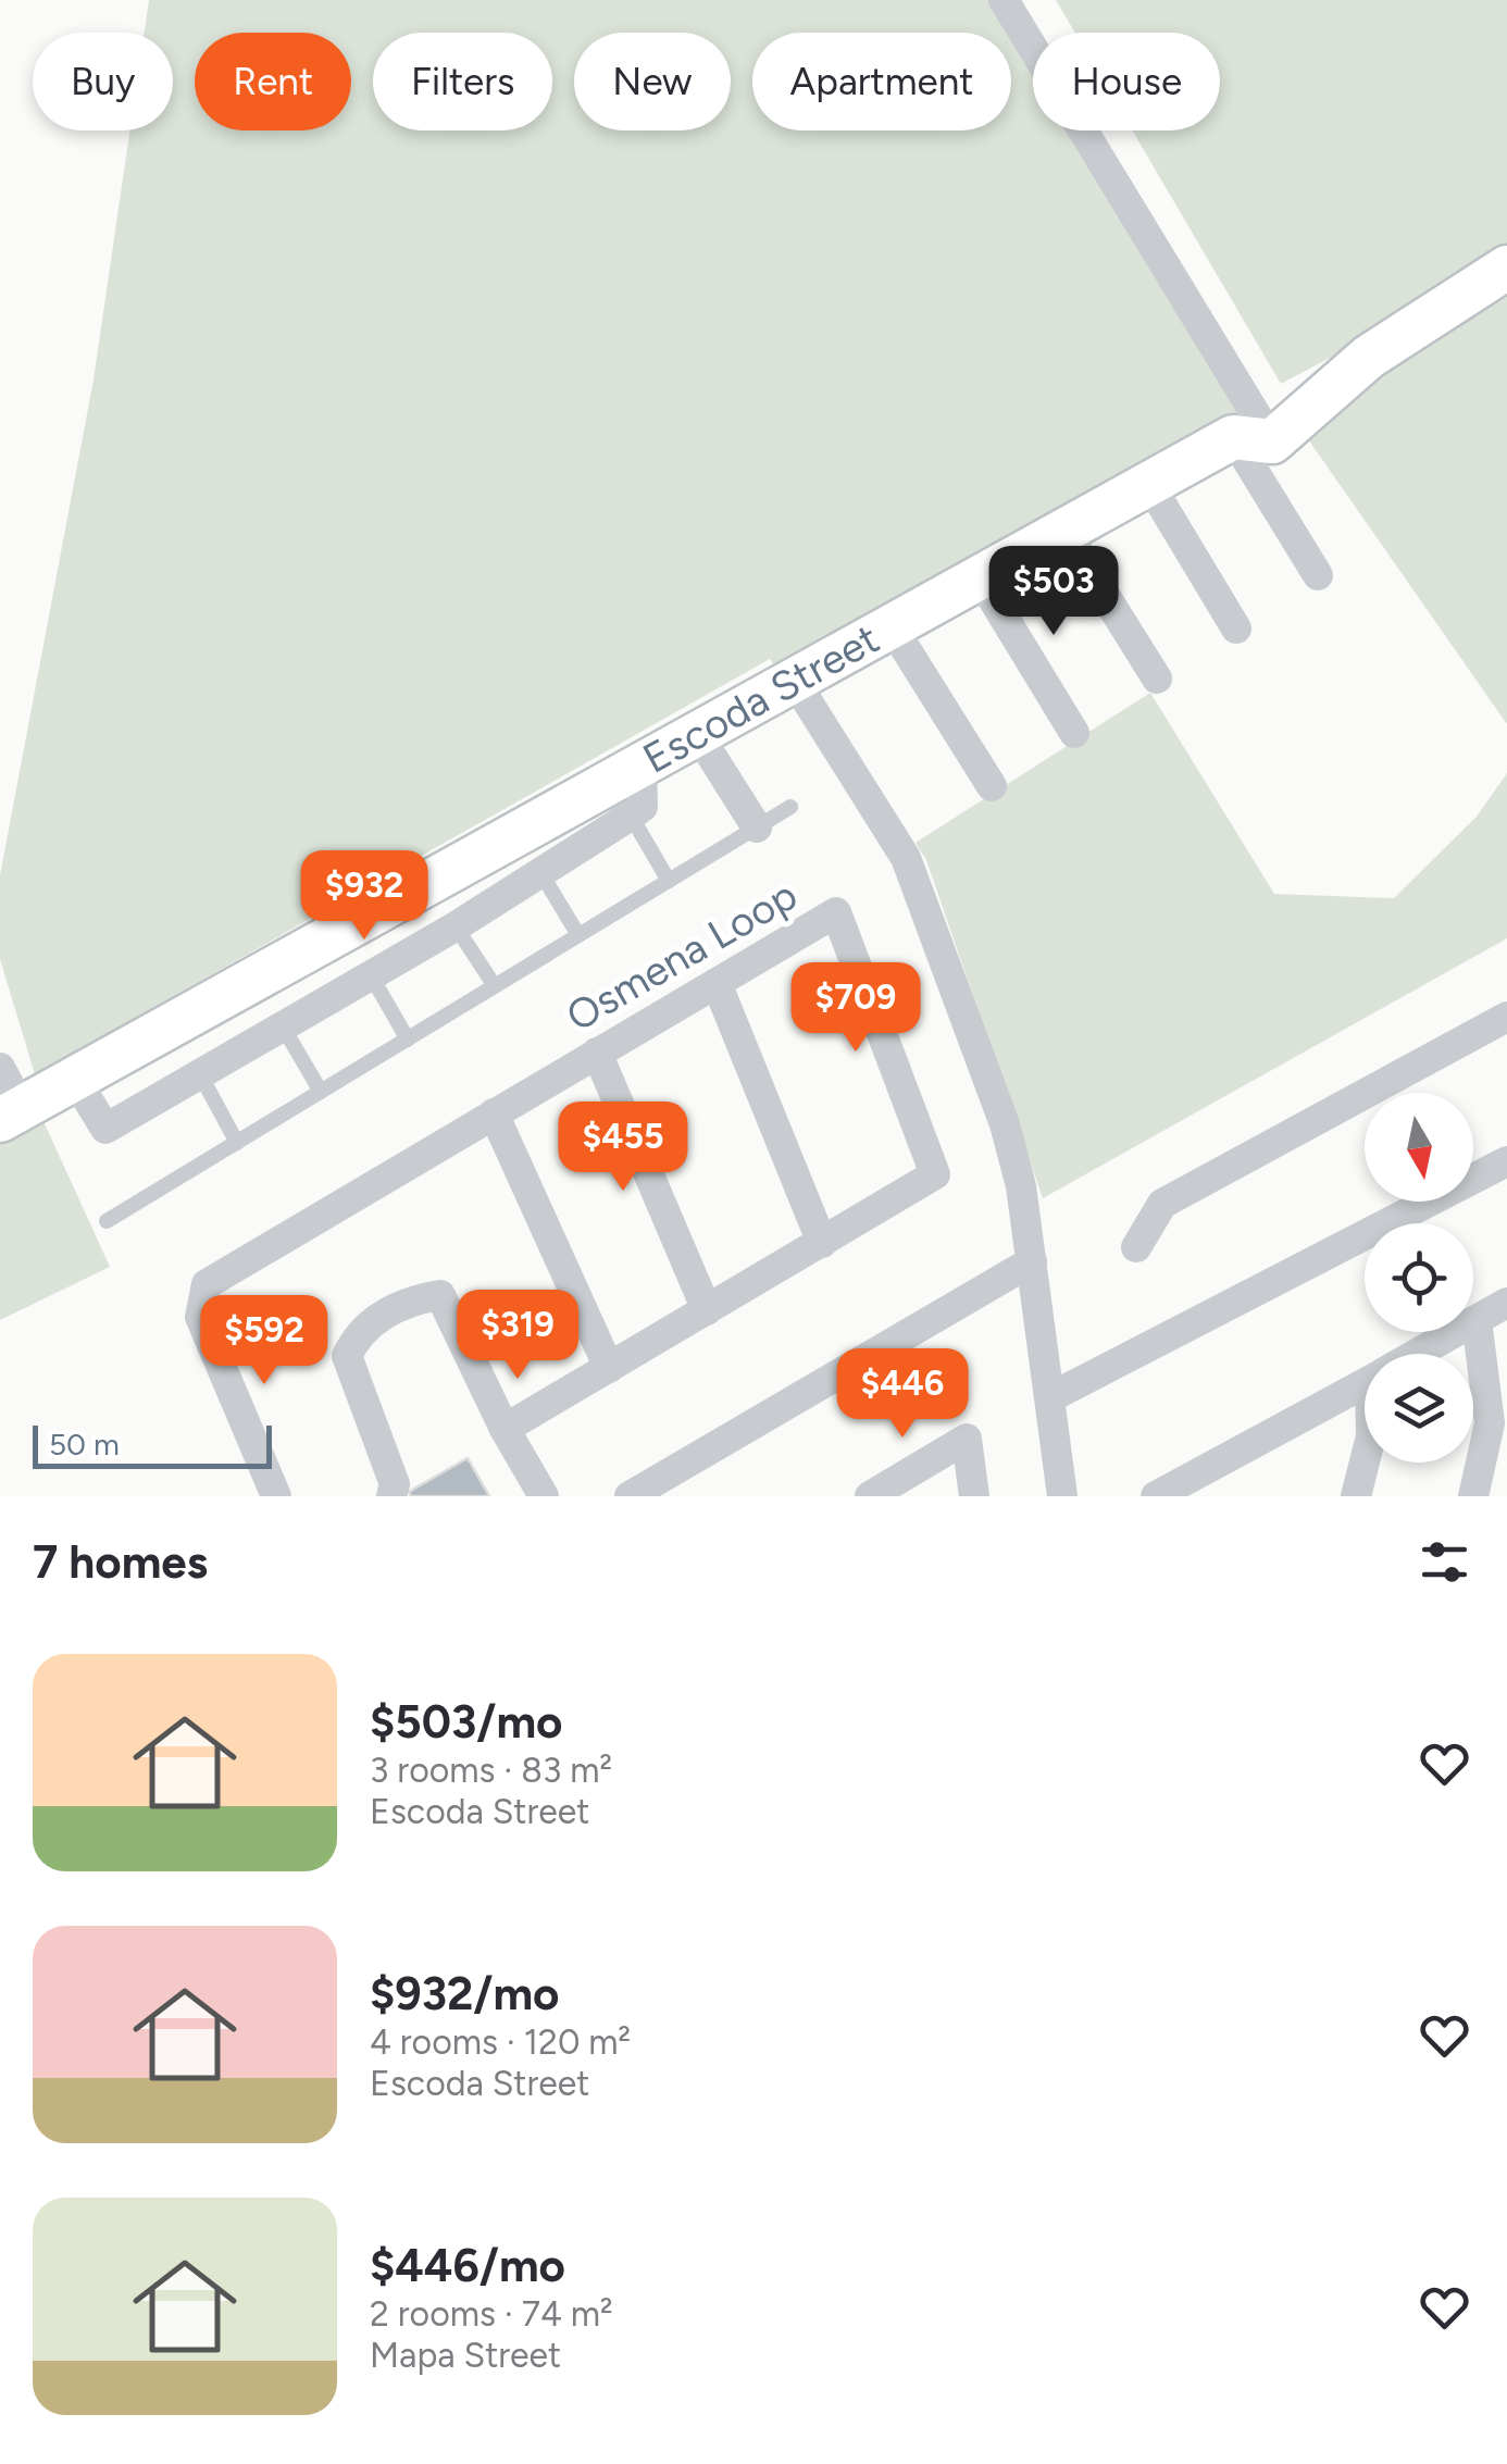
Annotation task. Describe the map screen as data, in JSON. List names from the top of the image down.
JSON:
{
  "streets": {
    "street": ["Escoda Street", "Osmena Loop"]
  },
  "scale_bar": "50 m",
  "north": "bottom",
  "page": {
    "chip": [
      "Buy",
      "Rent",
      "Filters",
      "New",
      "Apartment",
      "House"
    ],
    "price": [
      "$503",
      "$932",
      "$709",
      "$455",
      "$319",
      "$592",
      "$446"
    ],
    "scale": "50 m",
    "heading": "7 homes",
    "list": [
      {
        "name": "$503/mo",
        "note": "3 rooms · 83 m² · Escoda Street"
      },
      {
        "name": "$932/mo",
        "note": "4 rooms · 120 m² · Escoda Street"
      },
      {
        "name": "$446/mo",
        "note": "2 rooms · 74 m² · Mapa Street"
      }
    ]
  }
}
